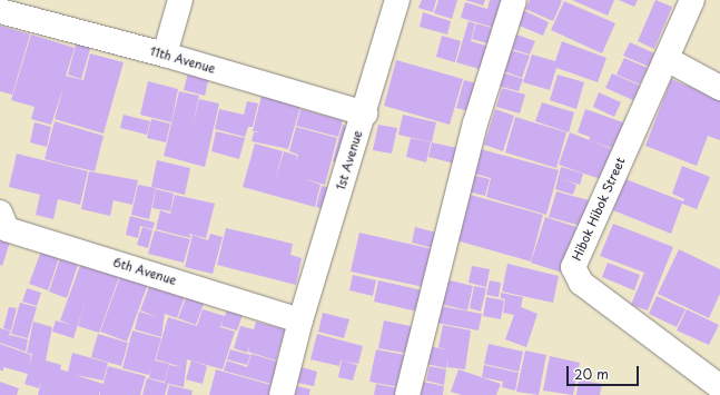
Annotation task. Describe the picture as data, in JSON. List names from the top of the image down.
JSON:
{
  "streets": {
    "street": [
      "11th Avenue",
      "1st Avenue",
      "Hibok Hibok Street",
      "6th Avenue"
    ]
  },
  "crossings": [
    ["11th Avenue", "1st Avenue"],
    ["1st Avenue", "6th Avenue"]
  ],
  "scale_bar": "20 m"
}
